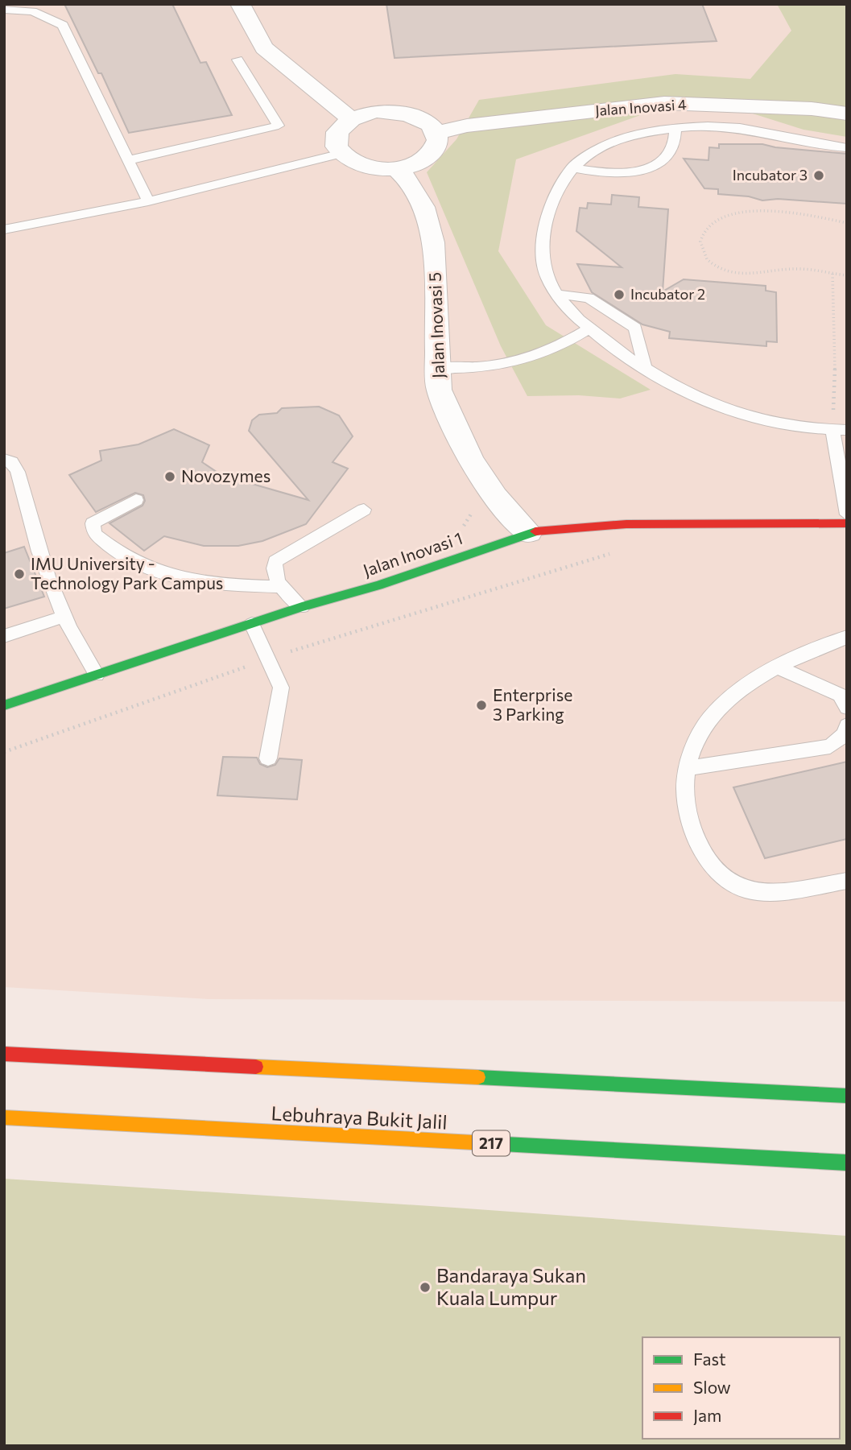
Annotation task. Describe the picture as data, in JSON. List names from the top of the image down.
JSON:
{
  "streets": {
    "main road": ["Jalan Inovasi 1", "Lebuhraya Bukit Jalil", "217"],
    "street": ["Jalan Inovasi 4", "Jalan Inovasi 5"]
  },
  "crossings": [
    ["Jalan Inovasi 4", "Jalan Inovasi 5"],
    ["Jalan Inovasi 5", "Jalan Inovasi 1"]
  ],
  "places": [
    "Incubator 3",
    "Incubator 2",
    "Novozymes",
    "IMU University - Technology Park Campus",
    "Enterprise 3 Parking",
    "Bandaraya Sukan Kuala Lumpur"
  ],
  "legend": ["Fast", "Slow", "Jam"]
}
